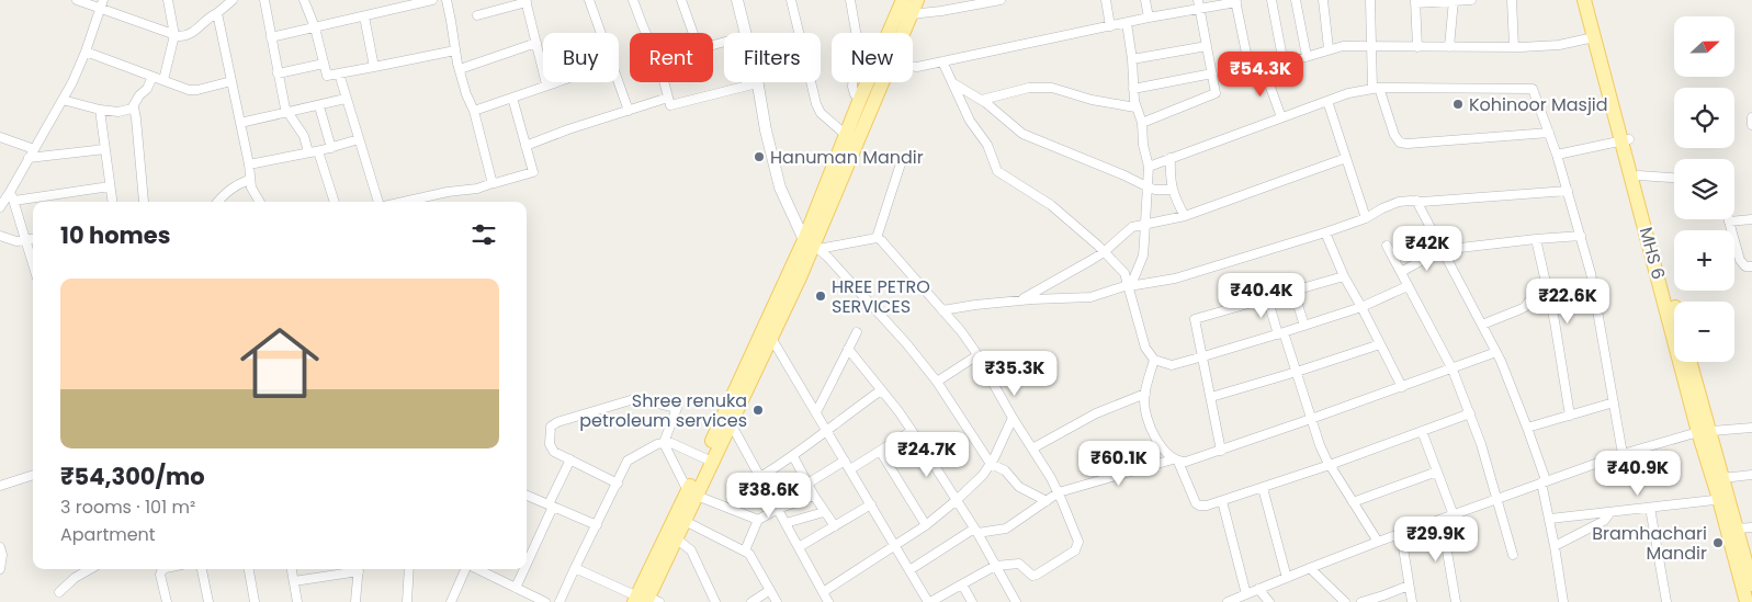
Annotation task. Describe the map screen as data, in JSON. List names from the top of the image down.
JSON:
{
  "streets": {
    "main road": ["MHS 6"]
  },
  "places": [
    "Kohinoor Masjid",
    "Hanuman Mandir",
    "HREE PETRO SERVICES",
    "Shree renuka petroleum services",
    "Bramhachari Mandir"
  ],
  "north": "right",
  "page": {
    "map_buttons": ["+", "−"],
    "chip": [
      "Buy",
      "Rent",
      "Filters",
      "New"
    ],
    "price": [
      "₹54.3K",
      "₹42K",
      "₹40.4K",
      "₹22.6K",
      "₹35.3K",
      "₹24.7K",
      "₹60.1K",
      "₹40.9K",
      "₹38.6K",
      "₹29.9K"
    ],
    "heading": "10 homes",
    "list": [
      {
        "name": "₹54,300/mo",
        "note": "3 rooms · 101 m² · Apartment"
      }
    ]
  }
}
